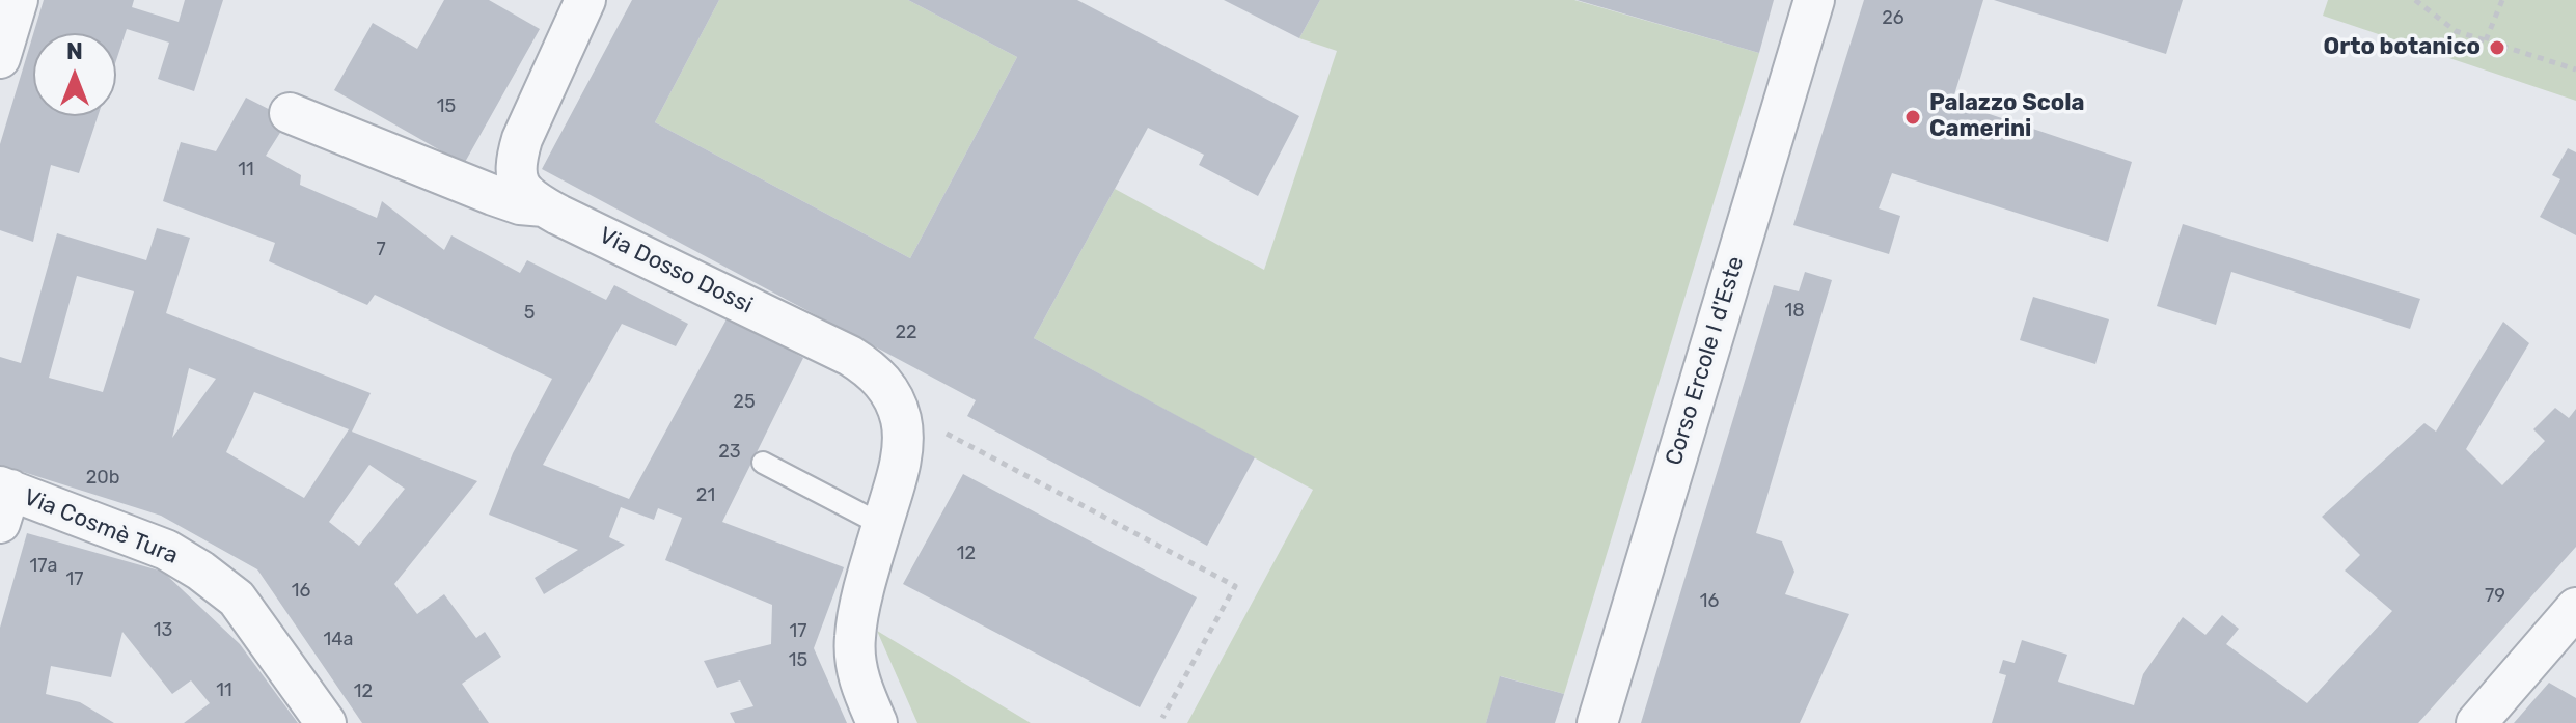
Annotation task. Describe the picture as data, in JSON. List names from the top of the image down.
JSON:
{
  "streets": {
    "street": ["Via Dosso Dossi", "Corso Ercole I d'Este", "Via Cosmè Tura"]
  },
  "places": ["Orto botanico", "Palazzo Scola Camerini"],
  "house_numbers": [
    "26",
    "15",
    "11",
    "7",
    "18",
    "5",
    "22",
    "25",
    "23",
    "20b",
    "21",
    "12",
    "17a",
    "17",
    "16",
    "79",
    "16",
    "13",
    "17",
    "14a",
    "15",
    "11",
    "12"
  ],
  "north": "top"
}
